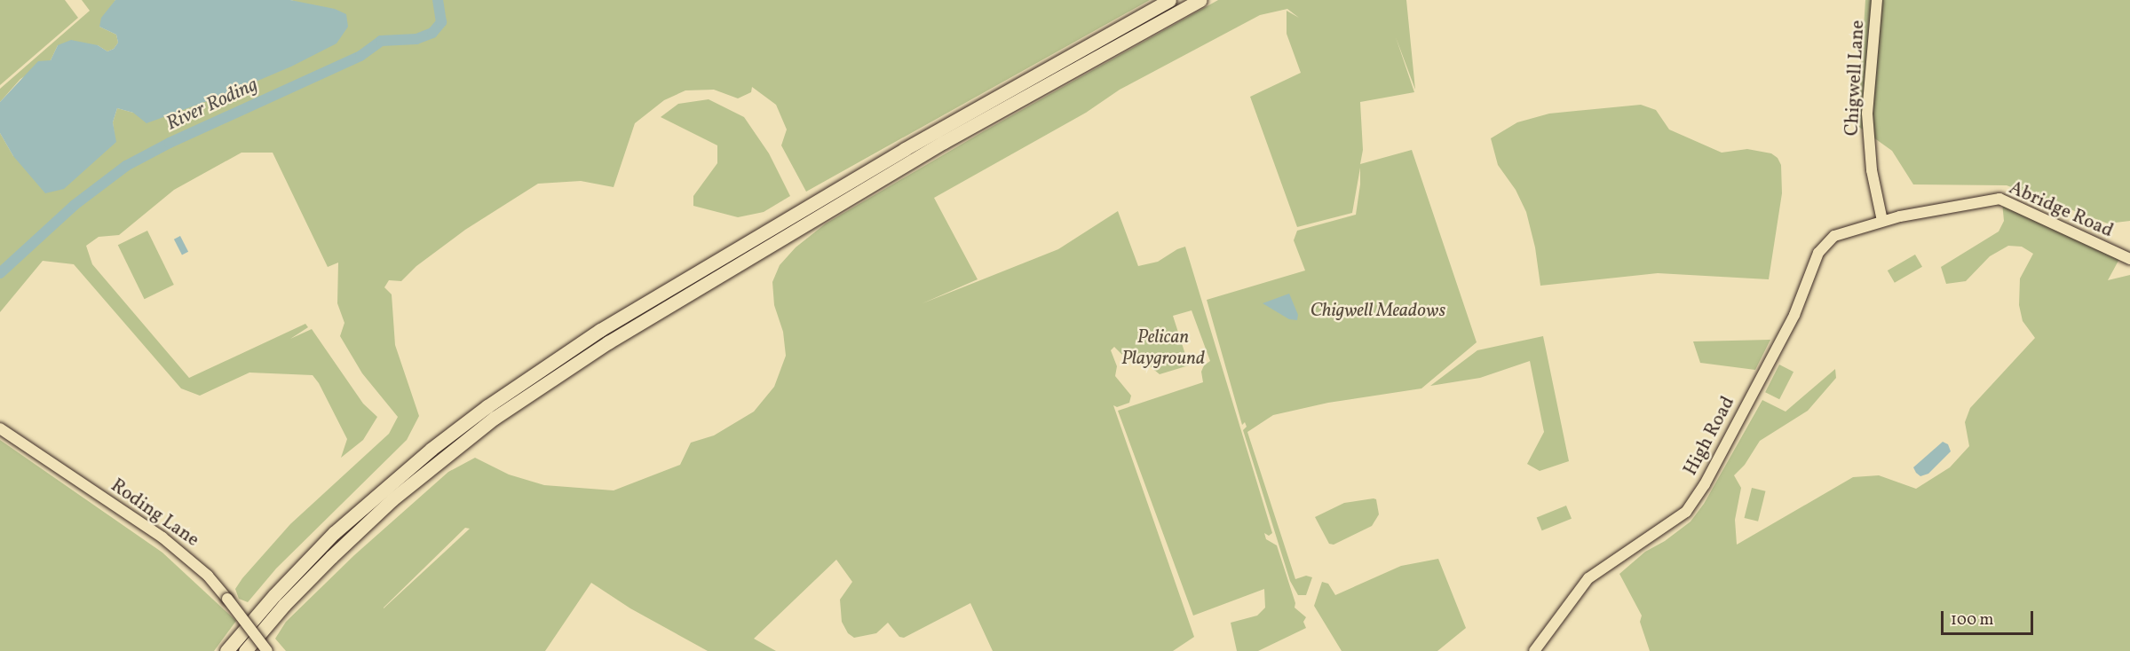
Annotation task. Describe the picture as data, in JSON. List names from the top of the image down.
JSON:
{
  "streets": {
    "main road": [
      "Chigwell Lane",
      "Abridge Road",
      "High Road",
      "Roding Lane"
    ]
  },
  "crossings": [
    ["Chigwell Lane", "Abridge Road"],
    ["Chigwell Lane", "High Road"],
    ["Abridge Road", "High Road"]
  ],
  "water": ["River Roding"],
  "parks": ["Chigwell Meadows", "Pelican Playground"],
  "scale_bar": "100 m"
}
